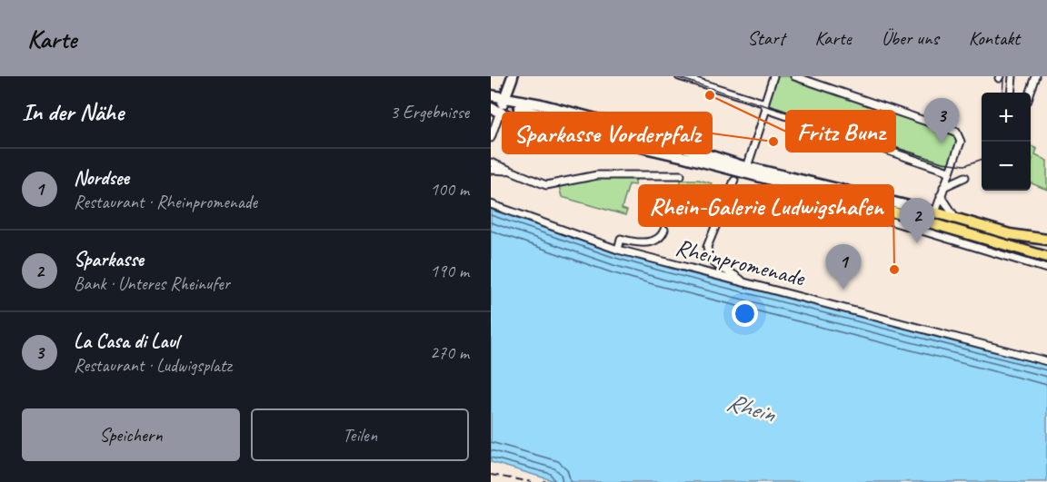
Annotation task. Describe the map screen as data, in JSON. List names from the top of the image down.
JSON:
{
  "streets": {
    "street": ["Rheinpromenade"]
  },
  "water": ["Rhein"],
  "places": ["Fritz Bunz", "Sparkasse Vorderpfalz", "Rhein-Galerie Ludwigshafen"],
  "page": {
    "header": "Karte",
    "nav": [
      "Start",
      "Karte",
      "Über uns",
      "Kontakt"
    ],
    "heading": ["In der Nähe", "3 Ergebnisse"],
    "map_buttons": ["+", "−"],
    "pins": ["3", "2", "1"],
    "list": [
      {
        "mark": "1",
        "name": "Nordsee",
        "note": "Restaurant · Rheinpromenade",
        "value": "100 m"
      },
      {
        "mark": "2",
        "name": "Sparkasse",
        "note": "Bank · Unteres Rheinufer",
        "value": "190 m"
      },
      {
        "mark": "3",
        "name": "La Casa di Laul",
        "note": "Restaurant · Ludwigsplatz",
        "value": "270 m"
      }
    ],
    "buttons": ["Speichern", "Teilen"]
  }
}
